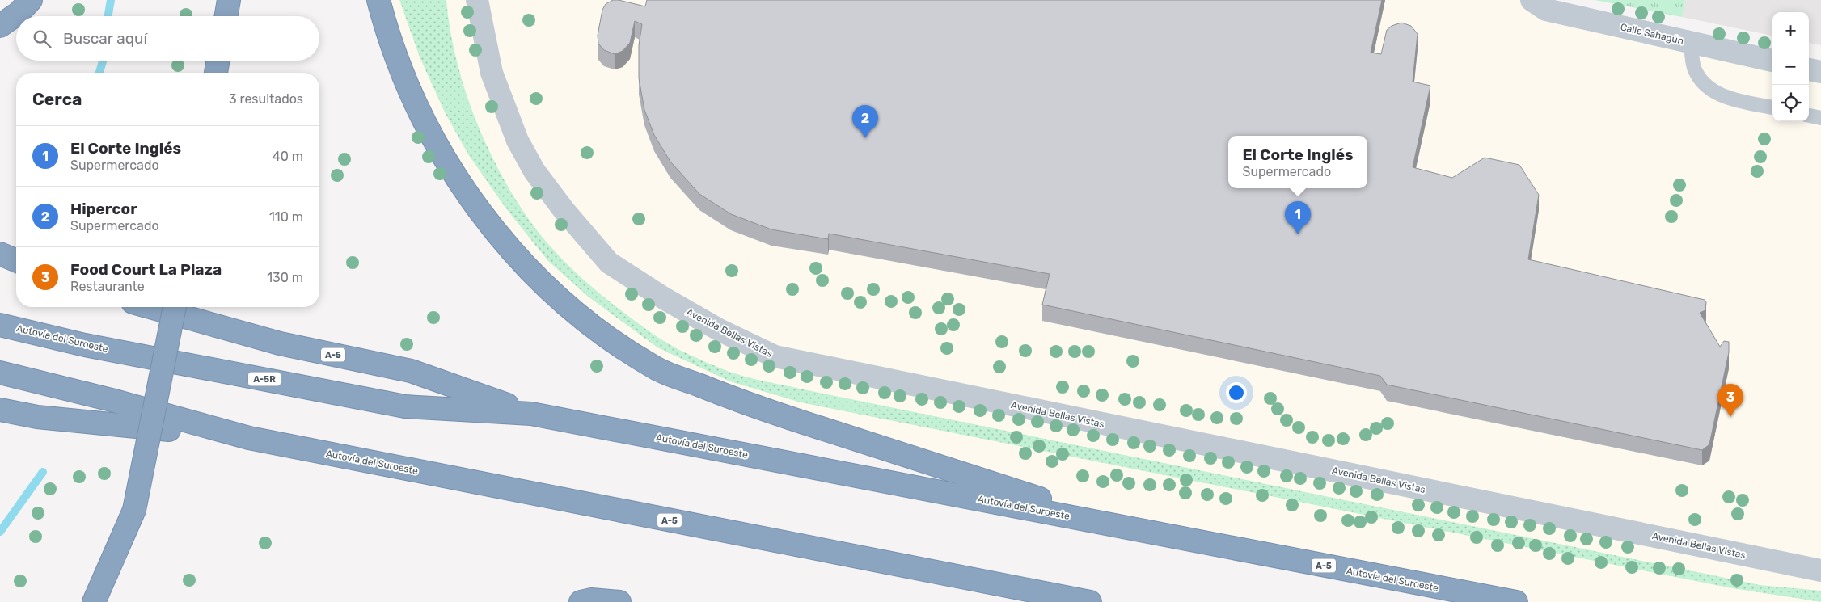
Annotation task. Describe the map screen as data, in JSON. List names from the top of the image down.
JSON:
{
  "streets": {
    "highway": ["Autovía del Suroeste", "A-5", "A-5R"],
    "street": ["Calle Sahagún", "Avenida Bellas Vistas"]
  },
  "page": {
    "map_buttons": ["+", "−"],
    "search": "Buscar aquí",
    "heading": ["Cerca", "3 resultados"],
    "pins": ["2", "1", "3"],
    "list": [
      {
        "mark": "1",
        "name": "El Corte Inglés",
        "note": "Supermercado",
        "value": "40 m"
      },
      {
        "mark": "2",
        "name": "Hipercor",
        "note": "Supermercado",
        "value": "110 m"
      },
      {
        "mark": "3",
        "name": "Food Court La Plaza",
        "note": "Restaurante",
        "value": "130 m"
      }
    ],
    "popup": ["El Corte Inglés", "Supermercado"]
  }
}
